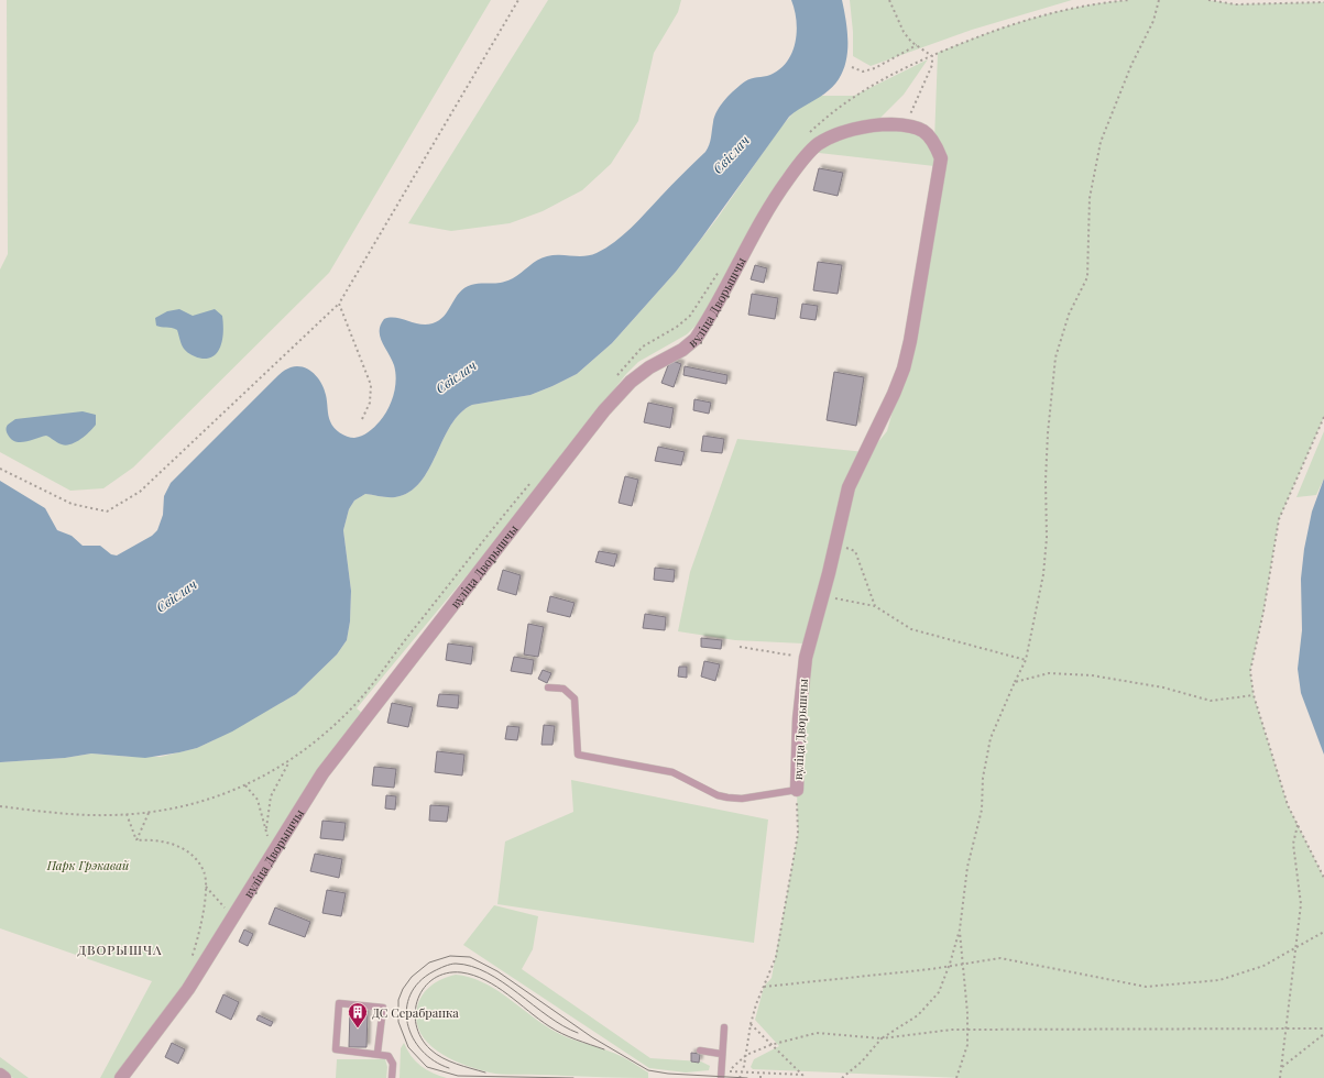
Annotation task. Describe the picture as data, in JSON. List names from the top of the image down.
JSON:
{
  "streets": {
    "street": ["вуліца Дворышчы"]
  },
  "districts": ["ДВОРЫШЧА"],
  "water": ["Свіслач"],
  "parks": ["Парк Грэкавай"],
  "places": {
    "building": ["ДС Серабранка"]
  }
}
